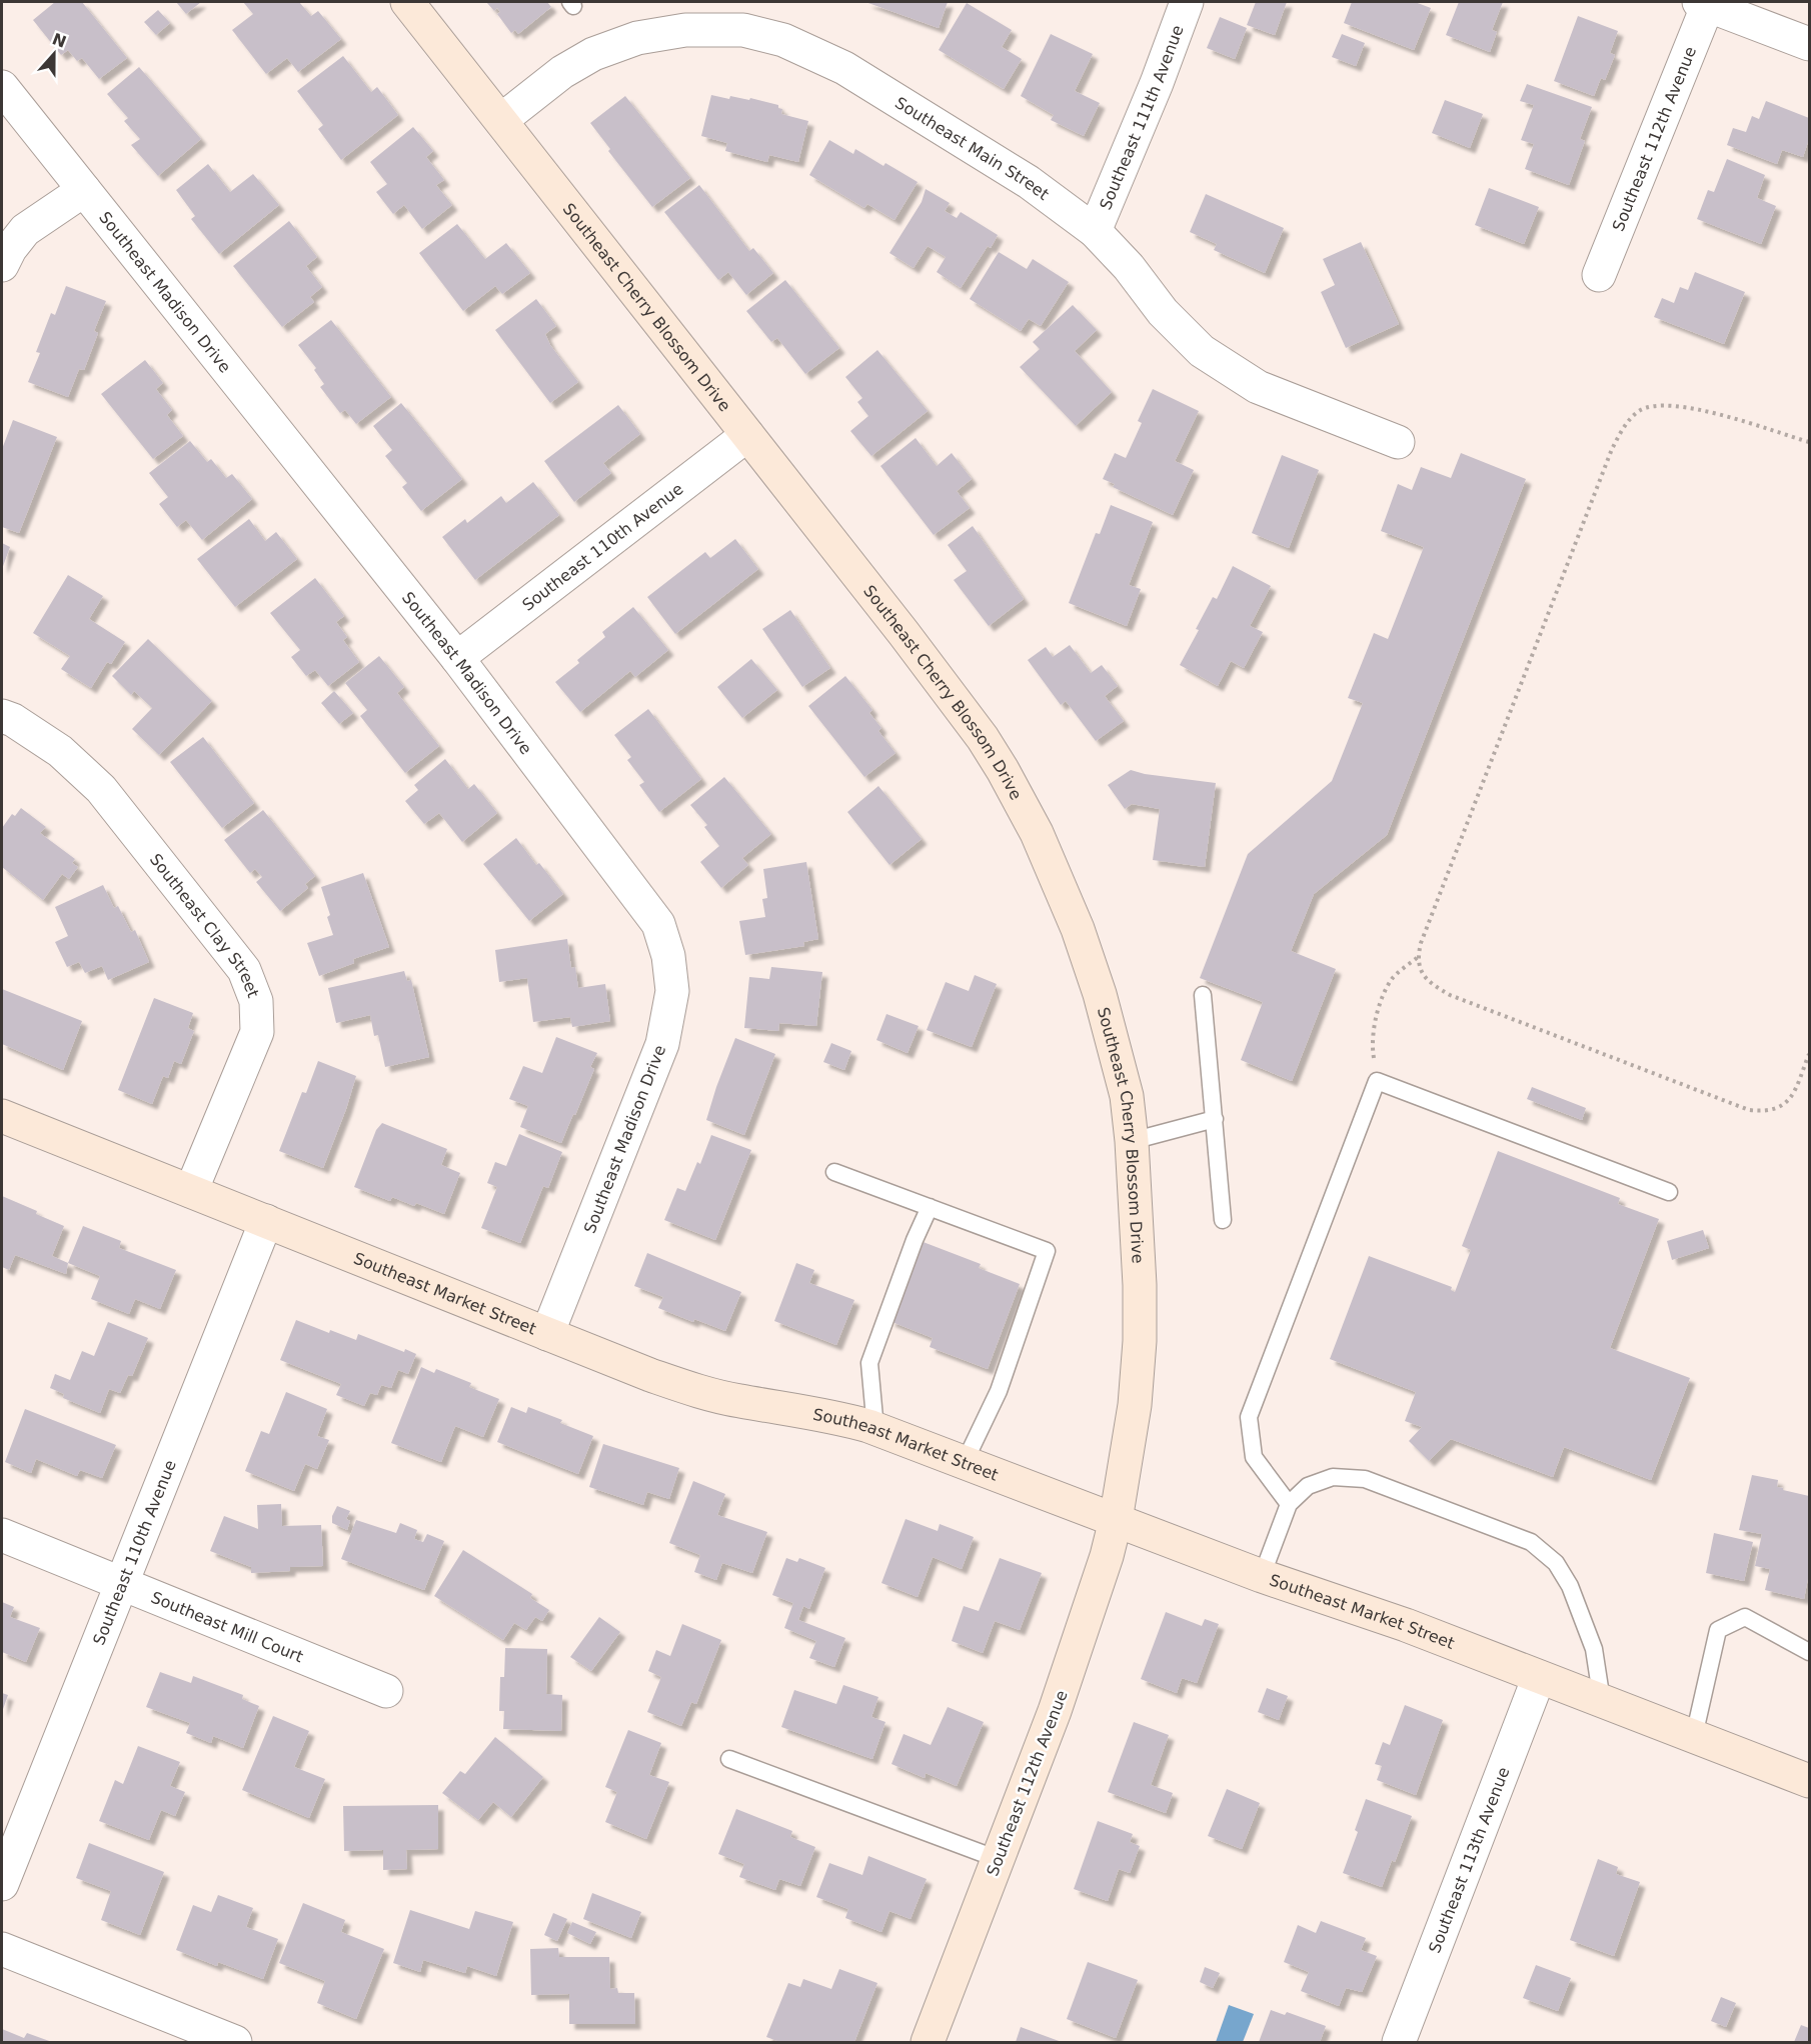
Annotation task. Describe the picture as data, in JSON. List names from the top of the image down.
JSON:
{
  "streets": {
    "main road": ["Southeast 112th Avenue", "Southeast Cherry Blossom Drive", "Southeast Market Street"],
    "street": [
      "Southeast 111th Avenue",
      "Southeast Main Street",
      "Southeast Madison Drive",
      "Southeast 110th Avenue",
      "Southeast Clay Street",
      "Southeast Mill Court",
      "Southeast 113th Avenue"
    ]
  },
  "crossings": [
    ["Southeast 111th Avenue", "Southeast Main Street"],
    ["Southeast 112th Avenue", "Southeast Cherry Blossom Drive"],
    ["Southeast 112th Avenue", "Southeast Market Street"],
    ["Southeast Main Street", "Southeast Cherry Blossom Drive"],
    ["Southeast Madison Drive", "Southeast 110th Avenue"],
    ["Southeast Madison Drive", "Southeast Market Street"],
    ["Southeast Cherry Blossom Drive", "Southeast 110th Avenue"],
    ["Southeast Cherry Blossom Drive", "Southeast Market Street"],
    ["Southeast 110th Avenue", "Southeast Market Street"],
    ["Southeast 110th Avenue", "Southeast Mill Court"],
    ["Southeast Clay Street", "Southeast Market Street"],
    ["Southeast Market Street", "Southeast 113th Avenue"]
  ],
  "north": "top"
}
